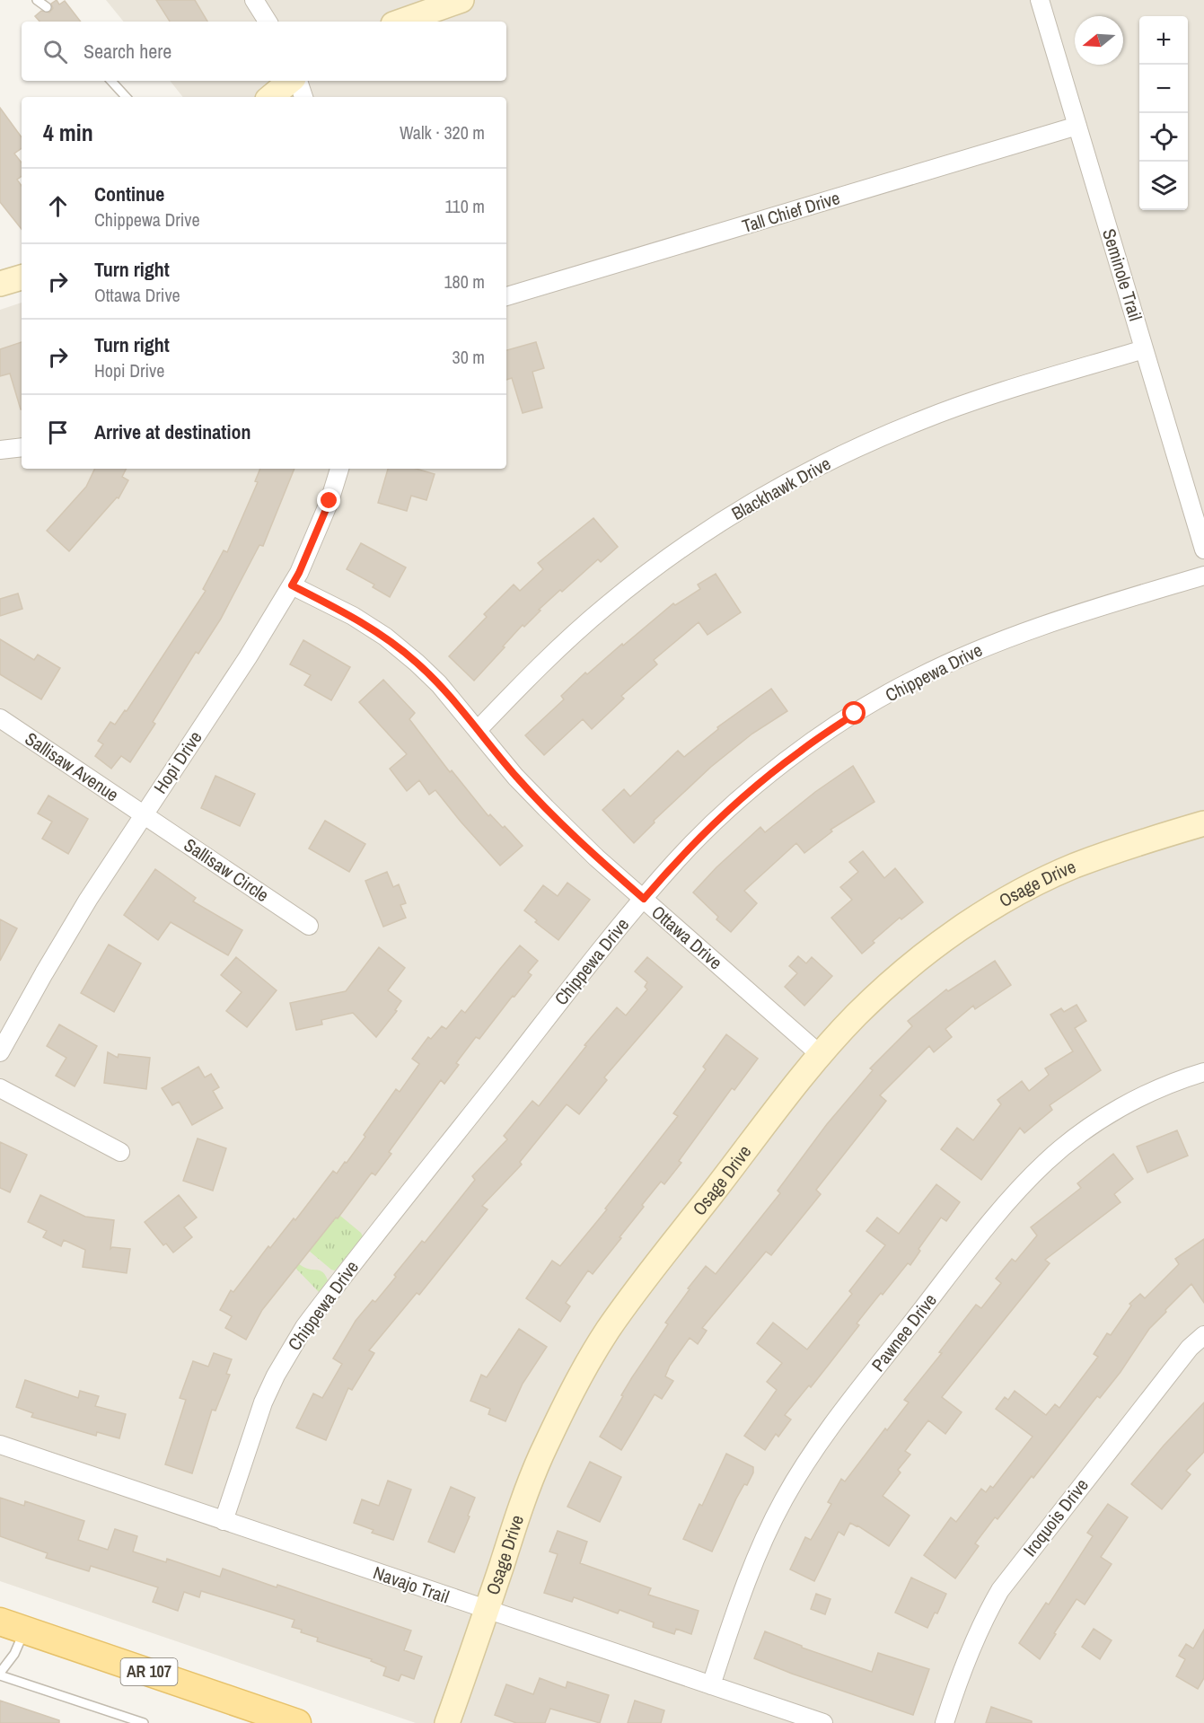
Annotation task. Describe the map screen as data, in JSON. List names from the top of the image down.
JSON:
{
  "streets": {
    "main road": ["AR 107"],
    "street": [
      "Tall Chief Drive",
      "Seminole Trail",
      "Blackhawk Drive",
      "Chippewa Drive",
      "Hopi Drive",
      "Sallisaw Avenue",
      "Sallisaw Circle",
      "Osage Drive",
      "Ottawa Drive",
      "Pawnee Drive",
      "Iroquois Drive",
      "Navajo Trail"
    ]
  },
  "crossings": [
    ["Tall Chief Drive", "Seminole Trail"],
    ["Seminole Trail", "Blackhawk Drive"],
    ["Blackhawk Drive", "Ottawa Drive"],
    ["Chippewa Drive", "Ottawa Drive"],
    ["Chippewa Drive", "Navajo Trail"],
    ["Hopi Drive", "Sallisaw Avenue"],
    ["Hopi Drive", "Sallisaw Circle"],
    ["Hopi Drive", "Ottawa Drive"],
    ["Sallisaw Avenue", "Sallisaw Circle"],
    ["Osage Drive", "Ottawa Drive"],
    ["Osage Drive", "Navajo Trail"],
    ["Pawnee Drive", "Navajo Trail"]
  ],
  "north": "left",
  "page": {
    "map_buttons": ["+", "−"],
    "search": "Search here",
    "heading": ["4 min", "Walk · 320 m"],
    "list": [
      ["Continue", "Chippewa Drive", "110 m"],
      ["Turn right", "Ottawa Drive", "180 m"],
      ["Turn right", "Hopi Drive", "30 m"],
      "Arrive at destination"
    ]
  }
}
